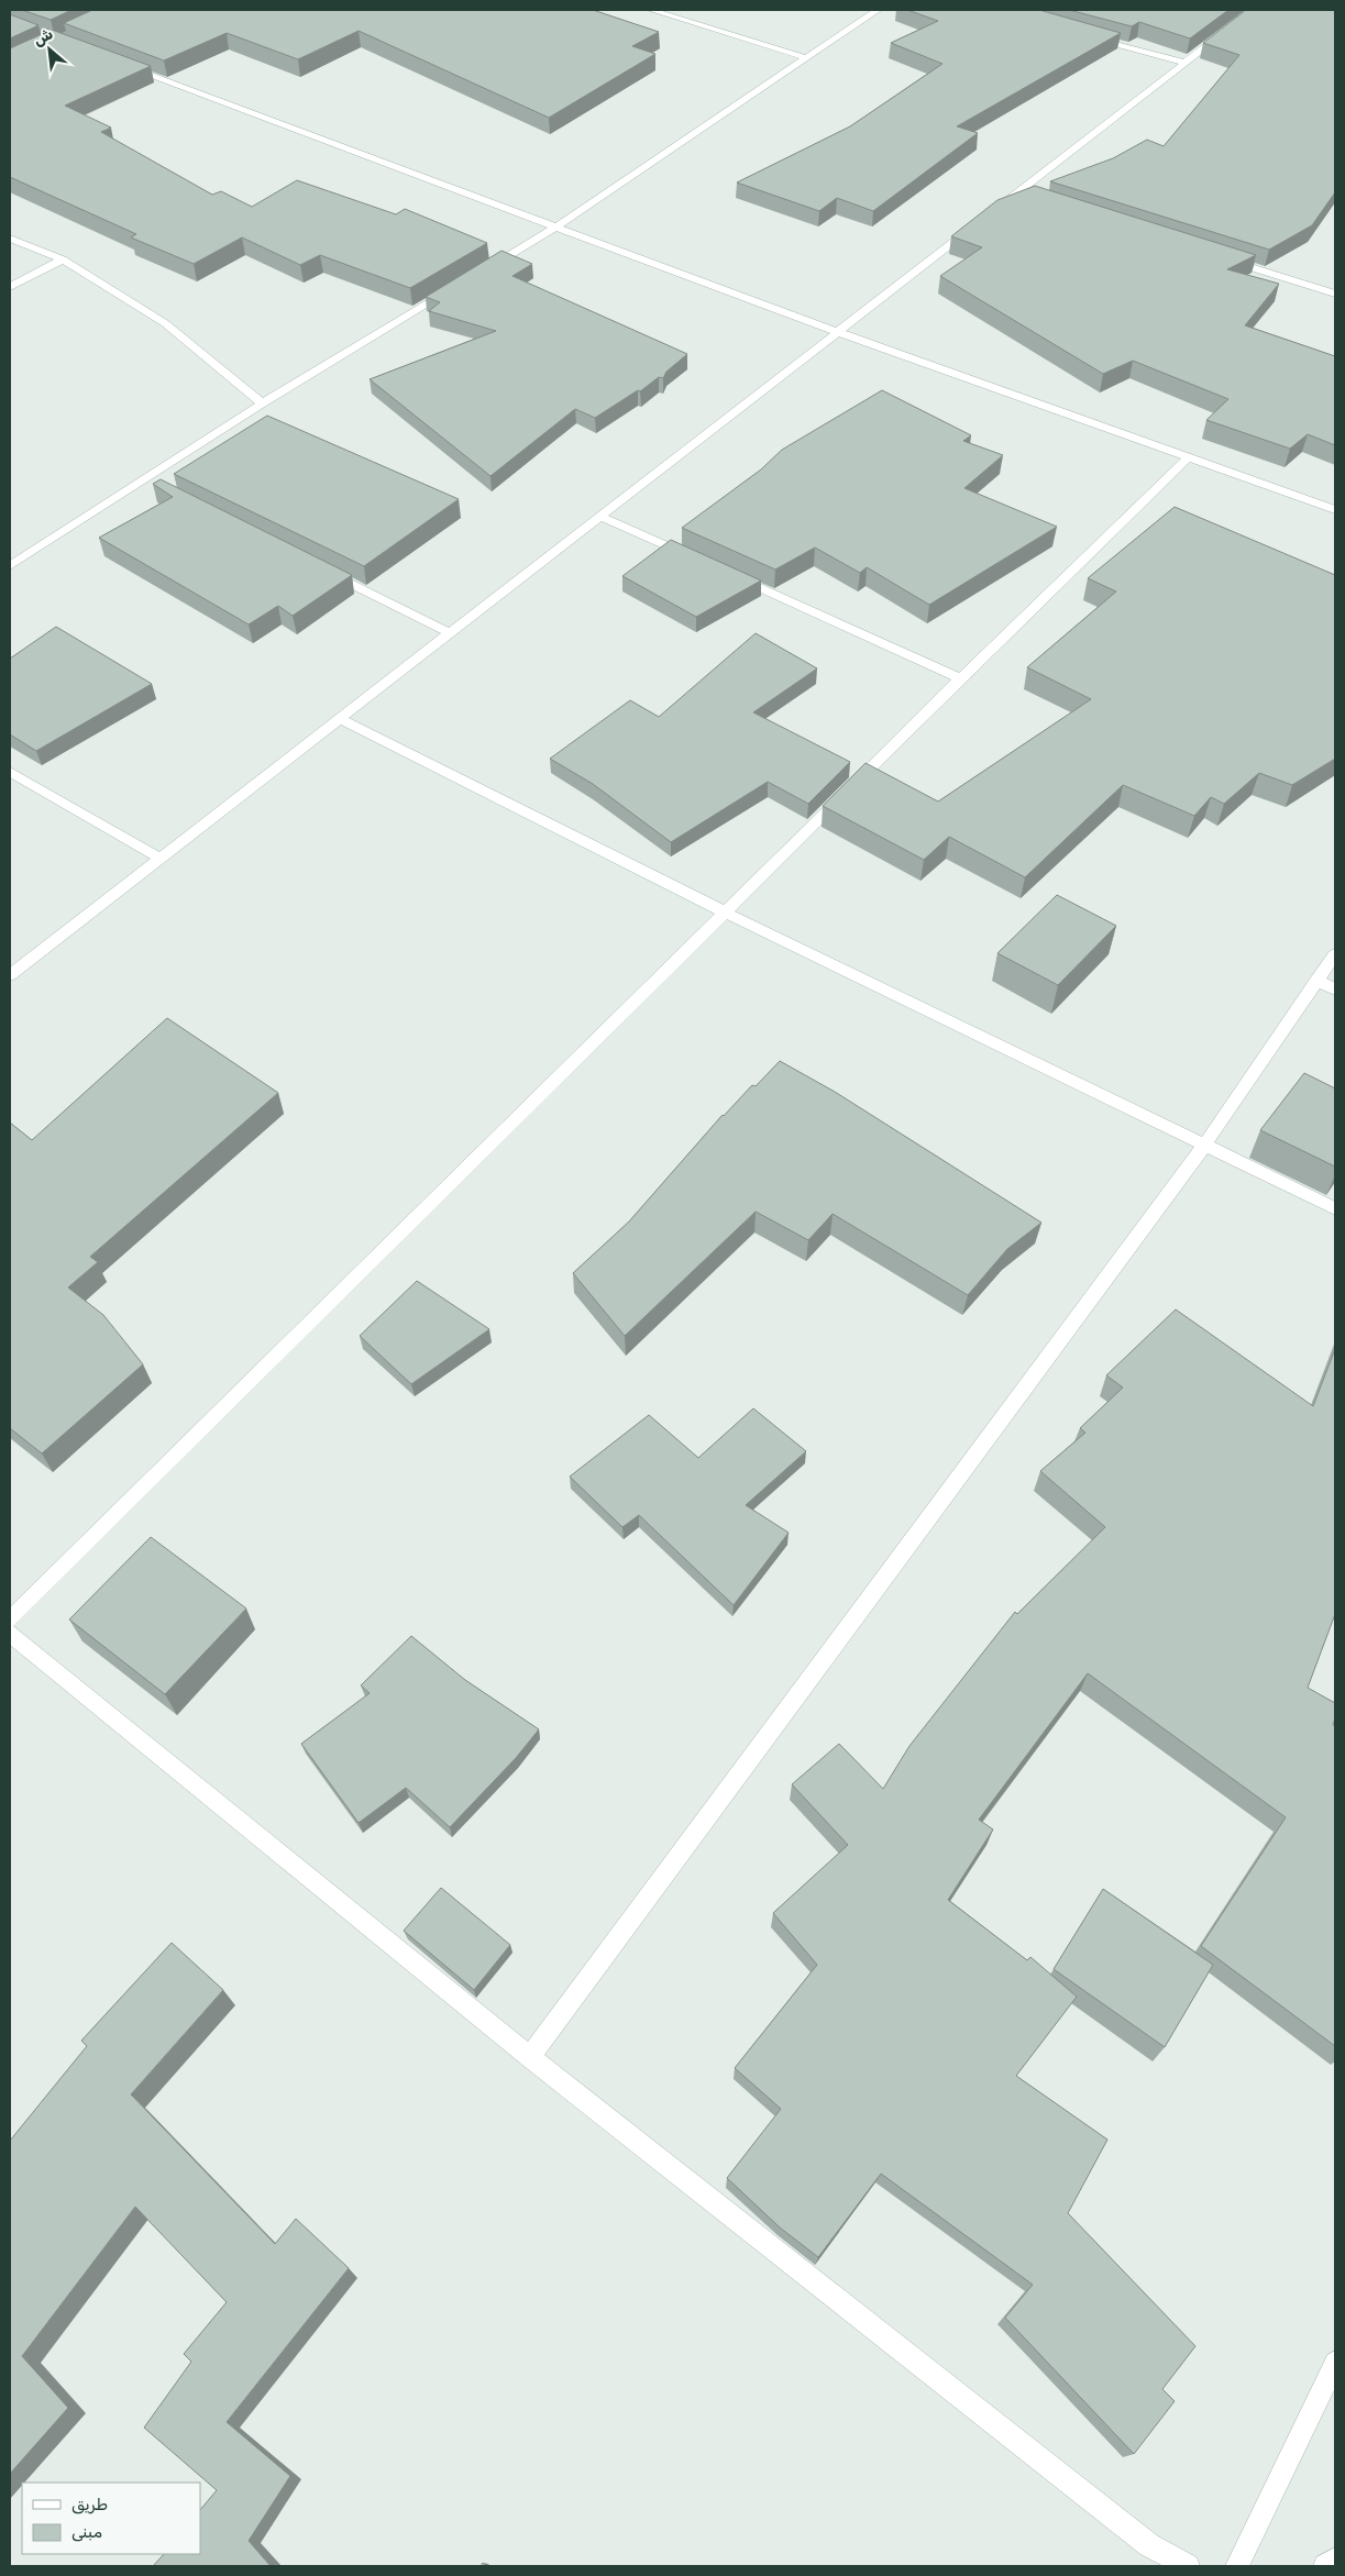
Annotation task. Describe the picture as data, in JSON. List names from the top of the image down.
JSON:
{
  "legend": ["طريق", "مبنى"],
  "north": "top left"
}
